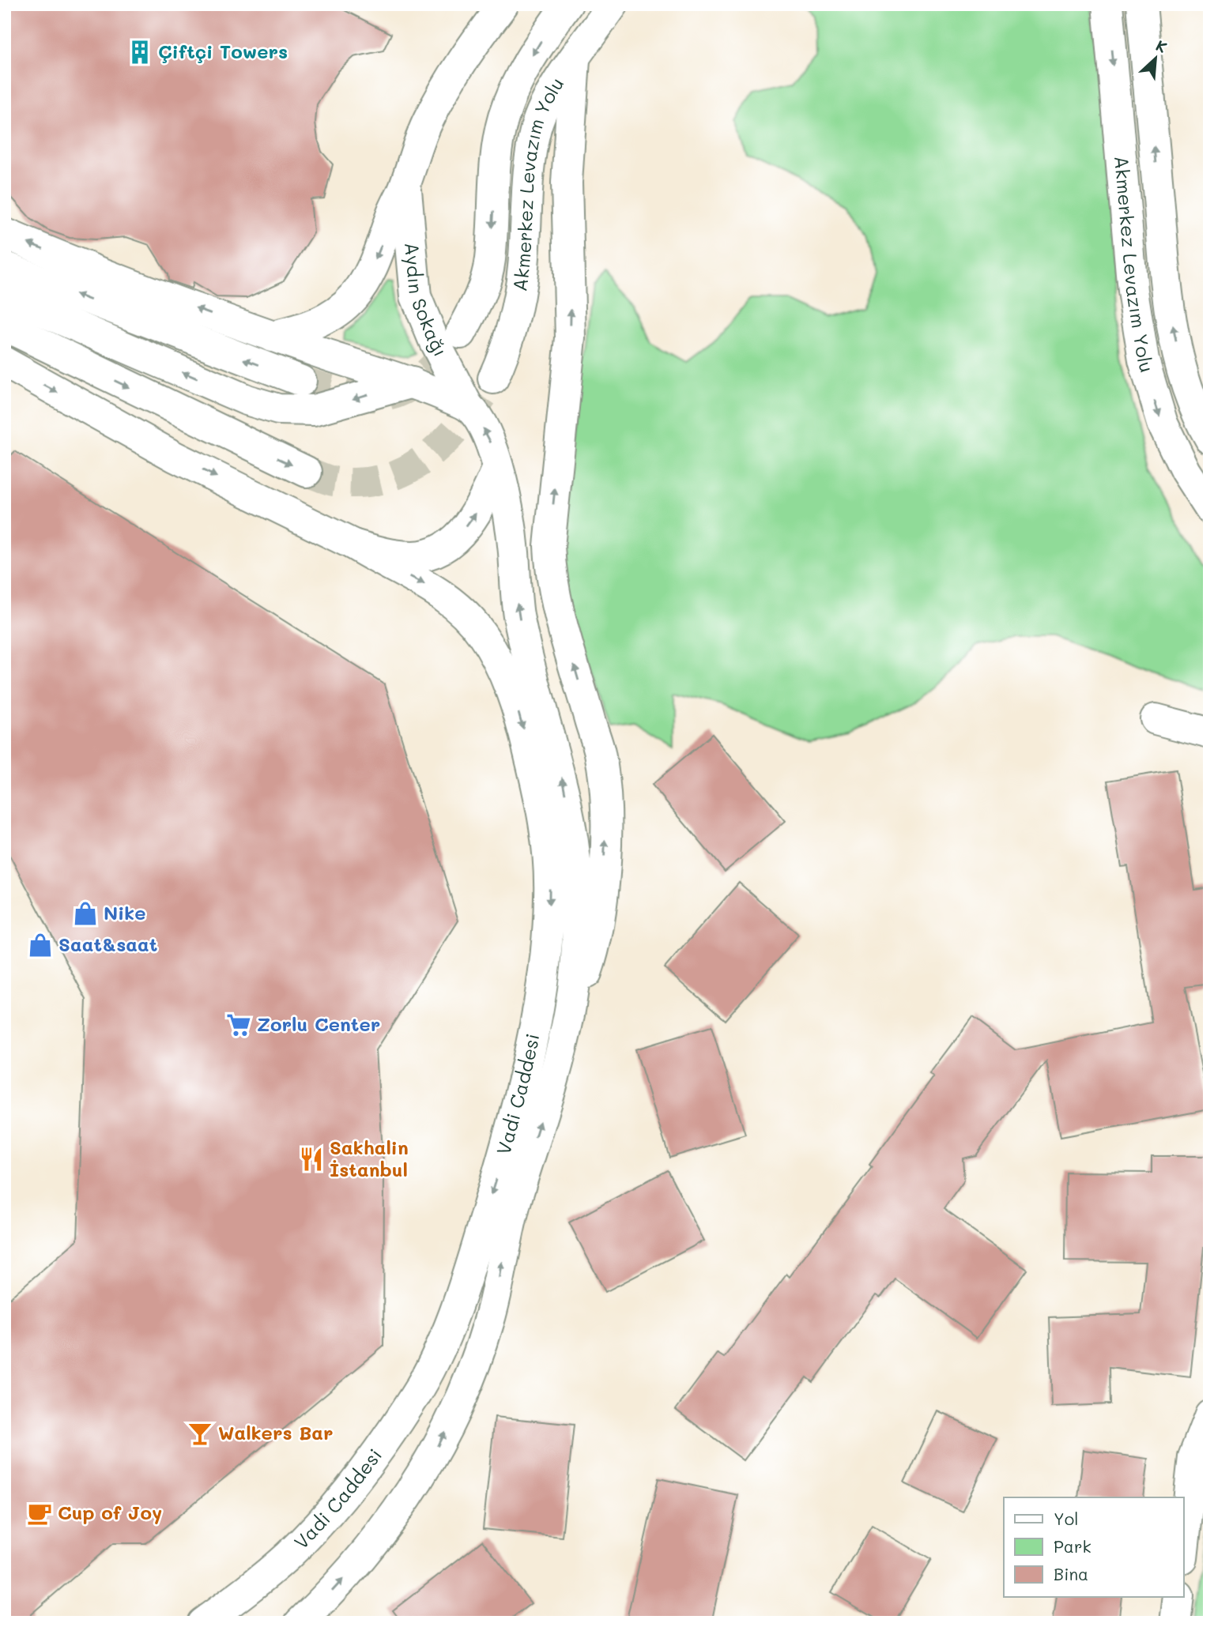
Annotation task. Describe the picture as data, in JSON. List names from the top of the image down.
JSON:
{
  "streets": {
    "main road": ["Akmerkez Levazım Yolu", "Aydın Sokağı", "Vadi Caddesi"]
  },
  "crossings": [
    ["Aydın Sokağı", "Vadi Caddesi"]
  ],
  "places": {
    "building": ["Çiftçi Towers"],
    "shop": ["Nike", "Saat&saat"],
    "supermarket": ["Zorlu Center"],
    "restaurant": ["Sakhalin İstanbul"],
    "bar": ["Walkers Bar"],
    "cafe": ["Cup of Joy"]
  },
  "legend": ["Yol", "Park", "Bina"],
  "north": "top right"
}
